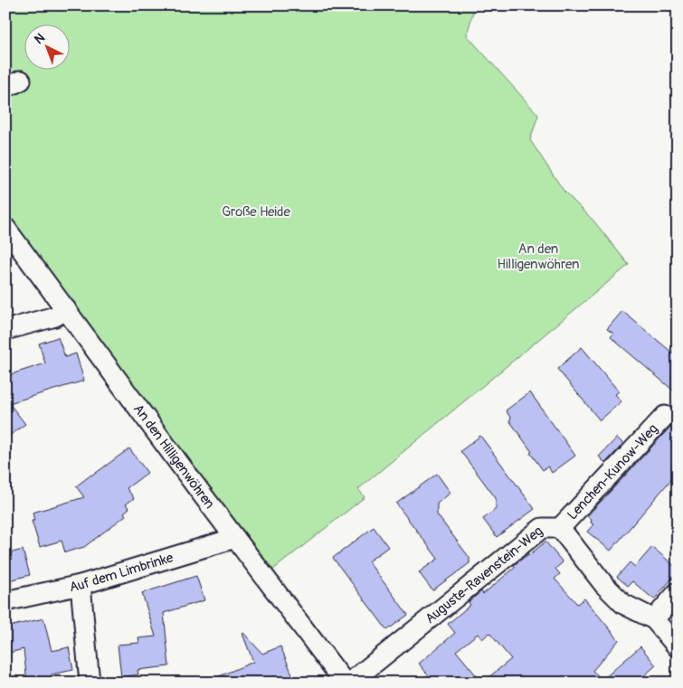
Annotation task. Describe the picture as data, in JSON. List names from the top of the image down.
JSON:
{
  "streets": {
    "street": [
      "An den Hilligenwöhren",
      "Lenchen-Kunow-Weg",
      "Auf dem Limbrinke",
      "Auguste-Ravenstein-Weg"
    ]
  },
  "crossings": [
    ["An den Hilligenwöhren", "Auf dem Limbrinke"],
    ["Lenchen-Kunow-Weg", "Auguste-Ravenstein-Weg"]
  ],
  "parks": ["Große Heide", "An den Hilligenwöhren"],
  "north": "top left"
}
